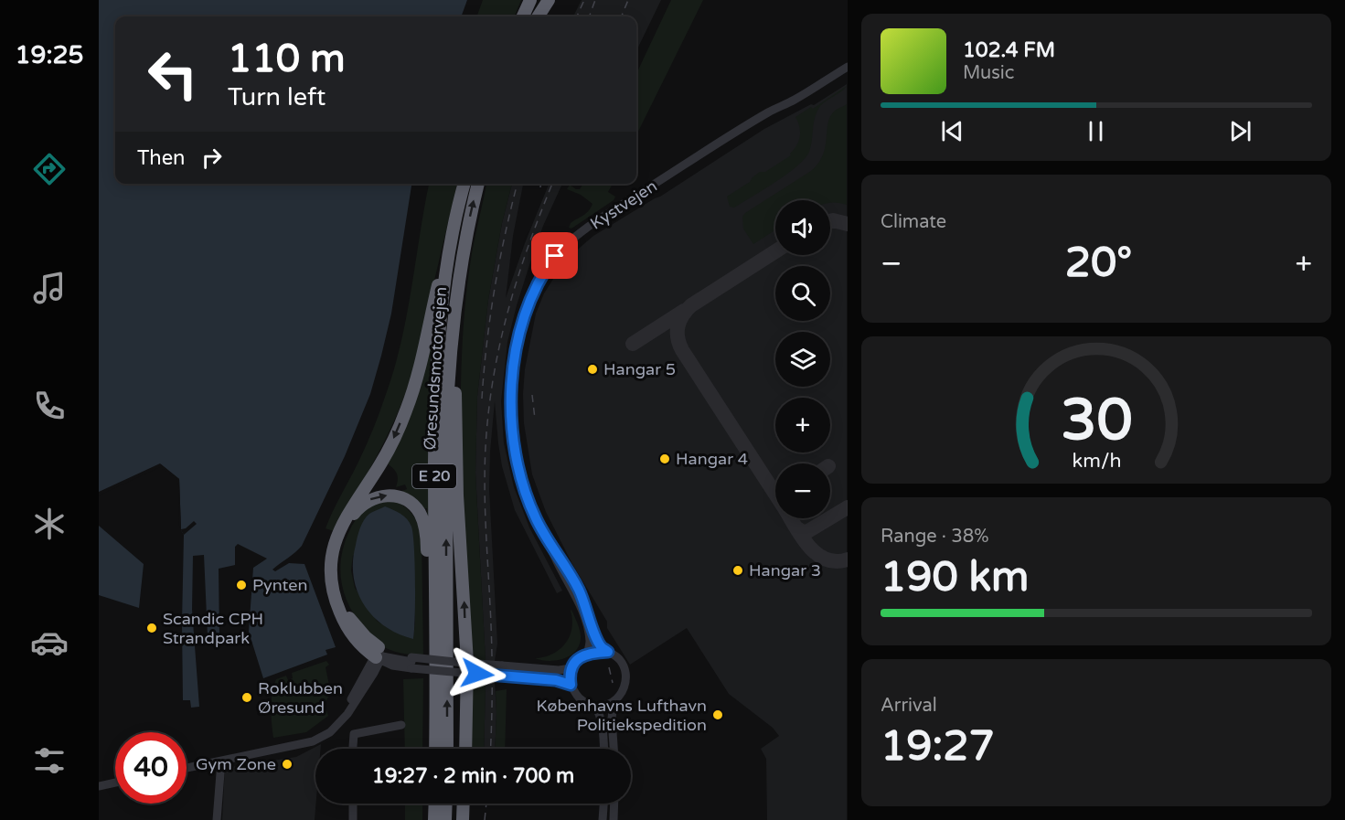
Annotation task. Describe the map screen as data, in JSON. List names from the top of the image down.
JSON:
{
  "streets": {
    "highway": ["Øresundsmotorvejen", "E 20"],
    "street": ["Kystvejen"]
  },
  "places": [
    "Hangar 5",
    "Hangar 4",
    "Hangar 3",
    "Pynten",
    "Scandic CPH Strandpark",
    "Roklubben Øresund",
    "Københavns Lufthavn Politiekspedition",
    "Gym Zone"
  ],
  "page": {
    "tabs": "19:25",
    "turn": ["110 m", "Turn left"],
    "song": ["102.4 FM", "Music"],
    "then": "Then",
    "tile": [
      "Climate",
      ["Range · 38%", "190 km"],
      ["Arrival", "19:27"]
    ],
    "map_buttons": ["+", "−"],
    "heat": ["−", "20°", "+"],
    "limit": "40",
    "trip": "19:27 · 2 min · 700 m",
    "gauge": ["30", "km/h"]
  }
}
